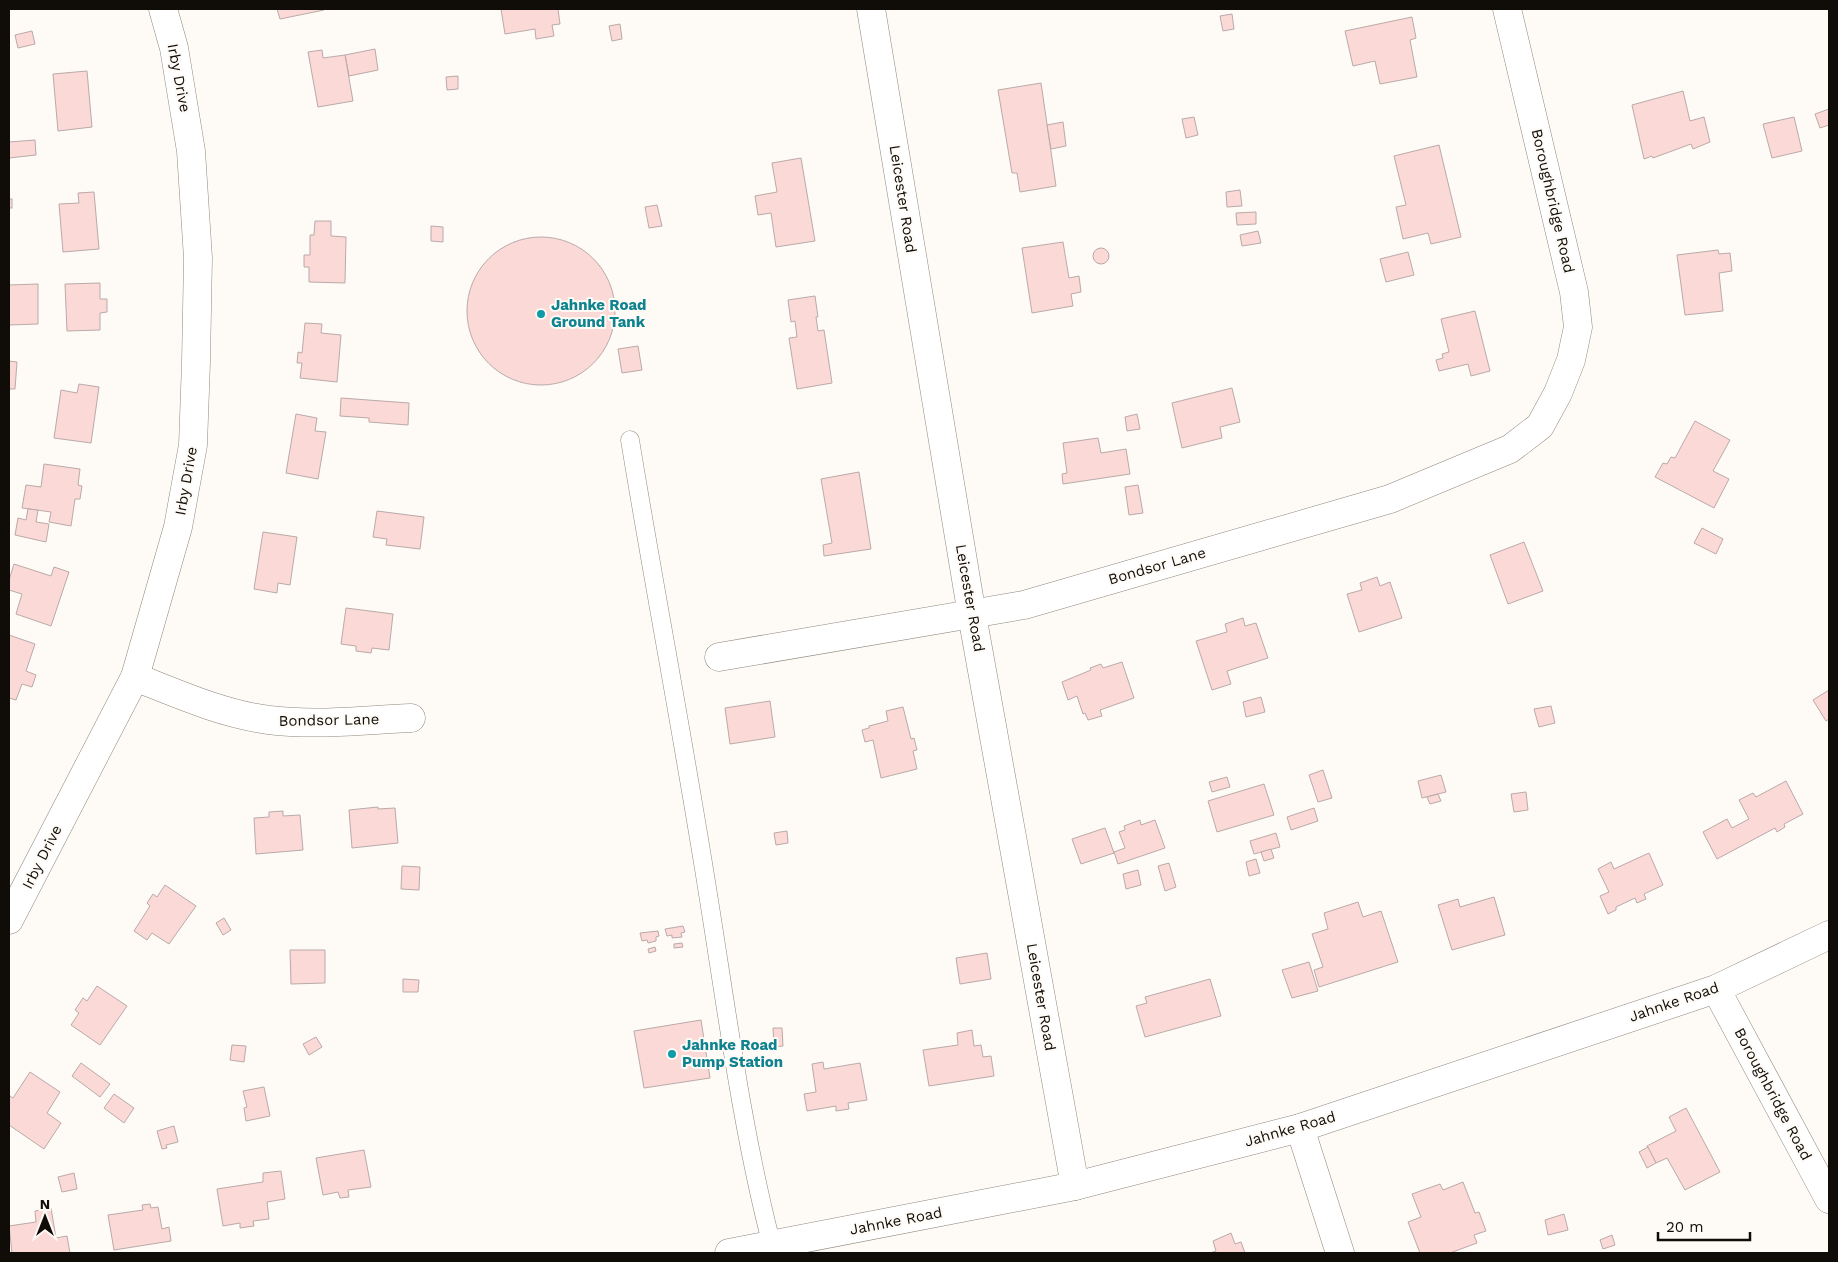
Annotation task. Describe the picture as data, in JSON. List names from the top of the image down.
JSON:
{
  "streets": {
    "street": [
      "Irby Drive",
      "Leicester Road",
      "Boroughbridge Road",
      "Bondsor Lane",
      "Jahnke Road"
    ]
  },
  "crossings": [
    ["Irby Drive", "Bondsor Lane"],
    ["Leicester Road", "Bondsor Lane"],
    ["Leicester Road", "Jahnke Road"],
    ["Boroughbridge Road", "Bondsor Lane"],
    ["Boroughbridge Road", "Jahnke Road"]
  ],
  "places": ["Jahnke Road Ground Tank", "Jahnke Road Pump Station"],
  "scale_bar": "20 m",
  "north": "top"
}
